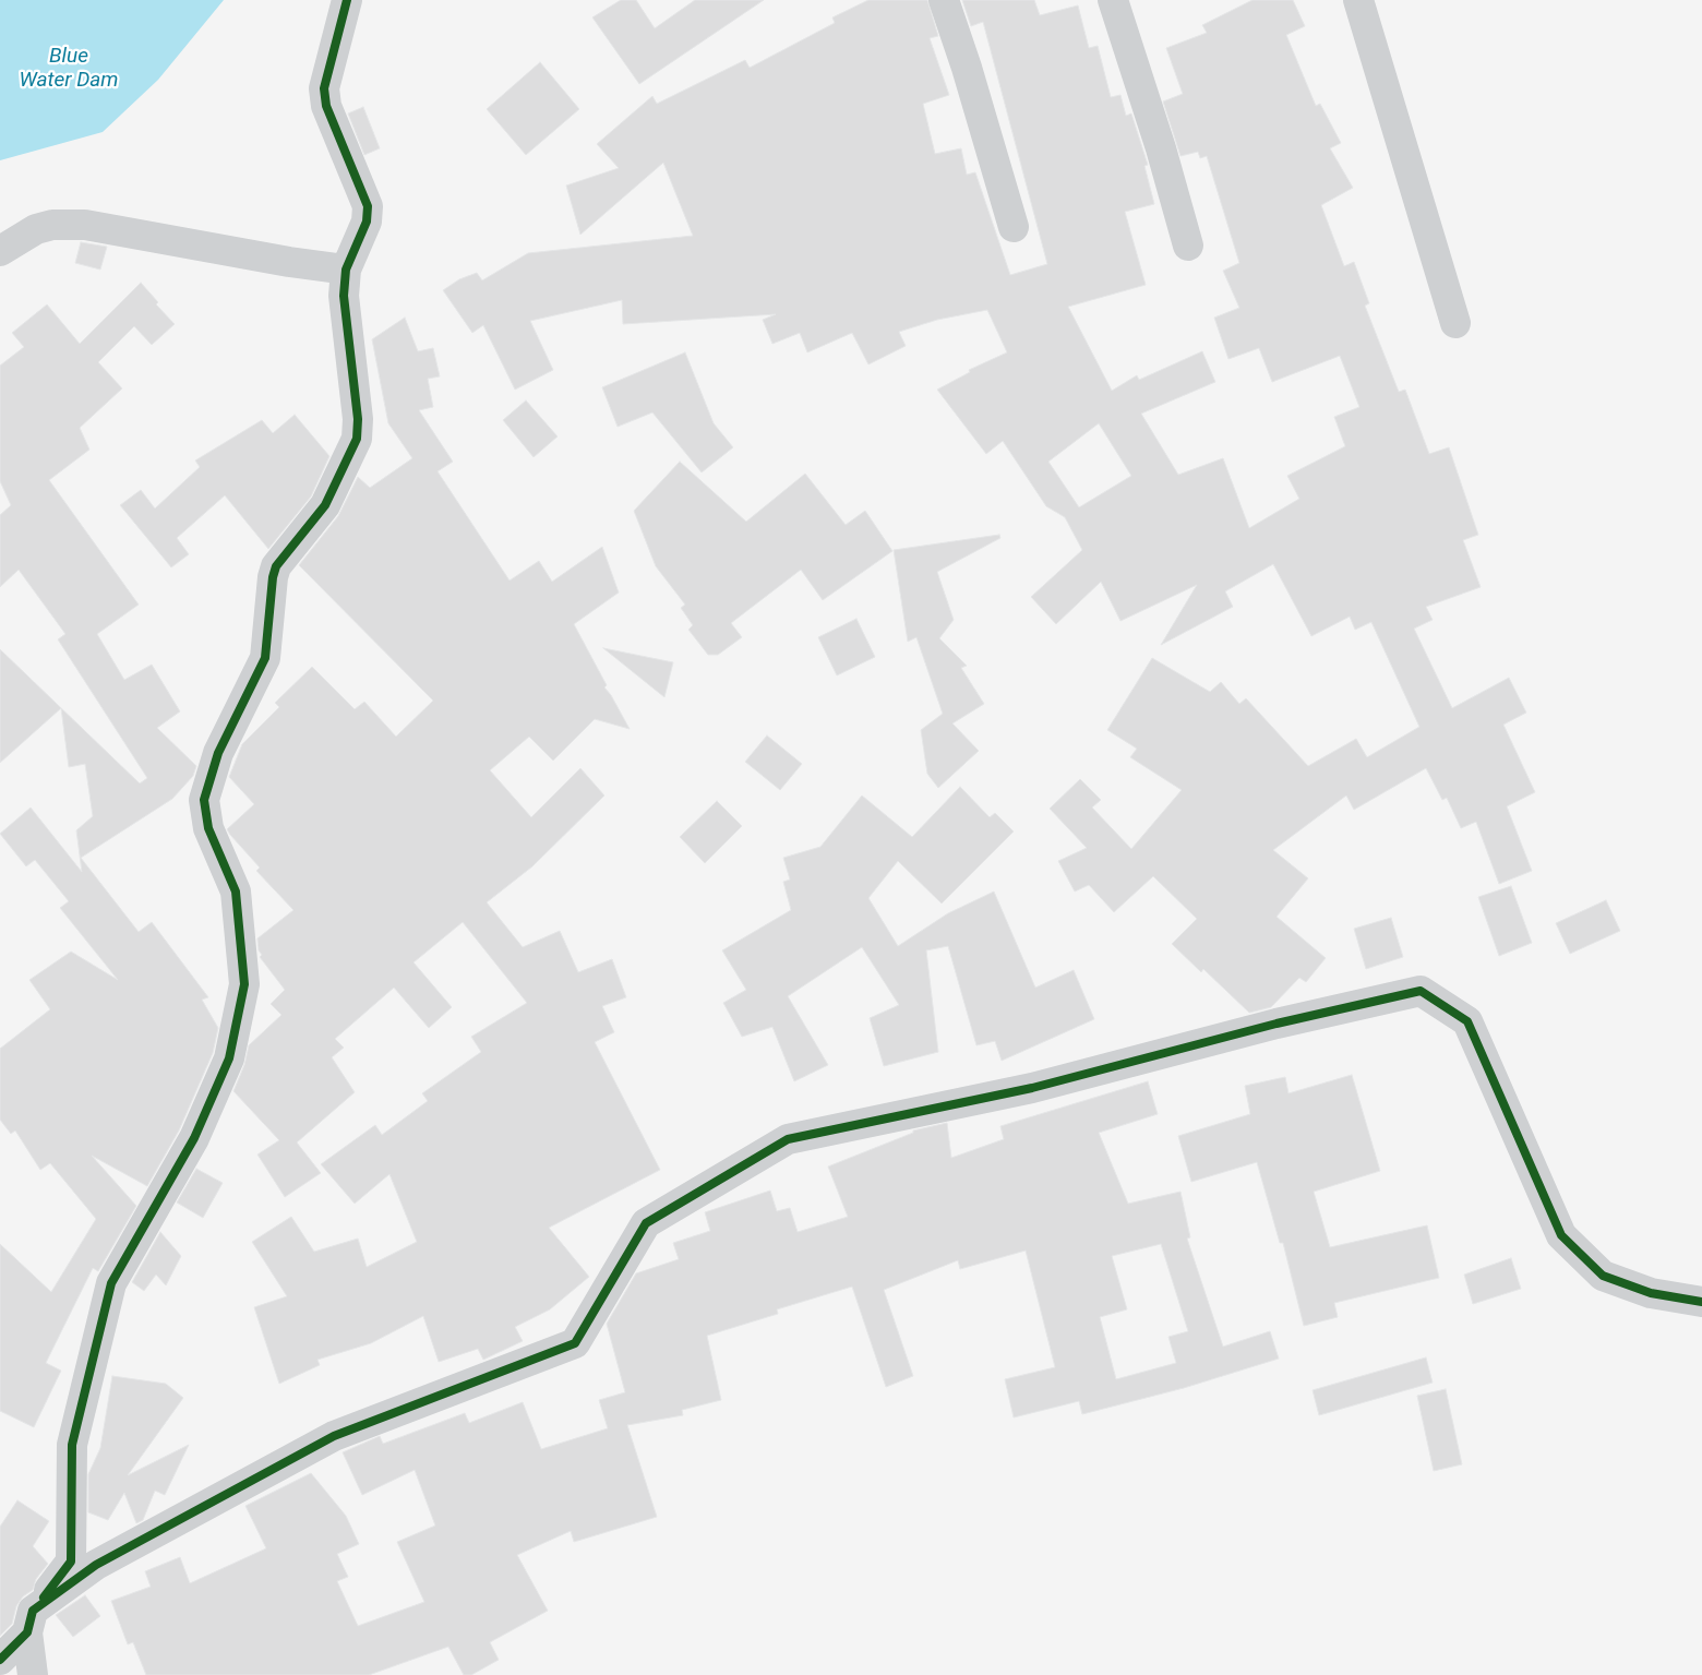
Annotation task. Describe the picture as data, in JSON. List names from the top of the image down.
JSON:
{
  "water": ["Blue Water Dam"]
}
